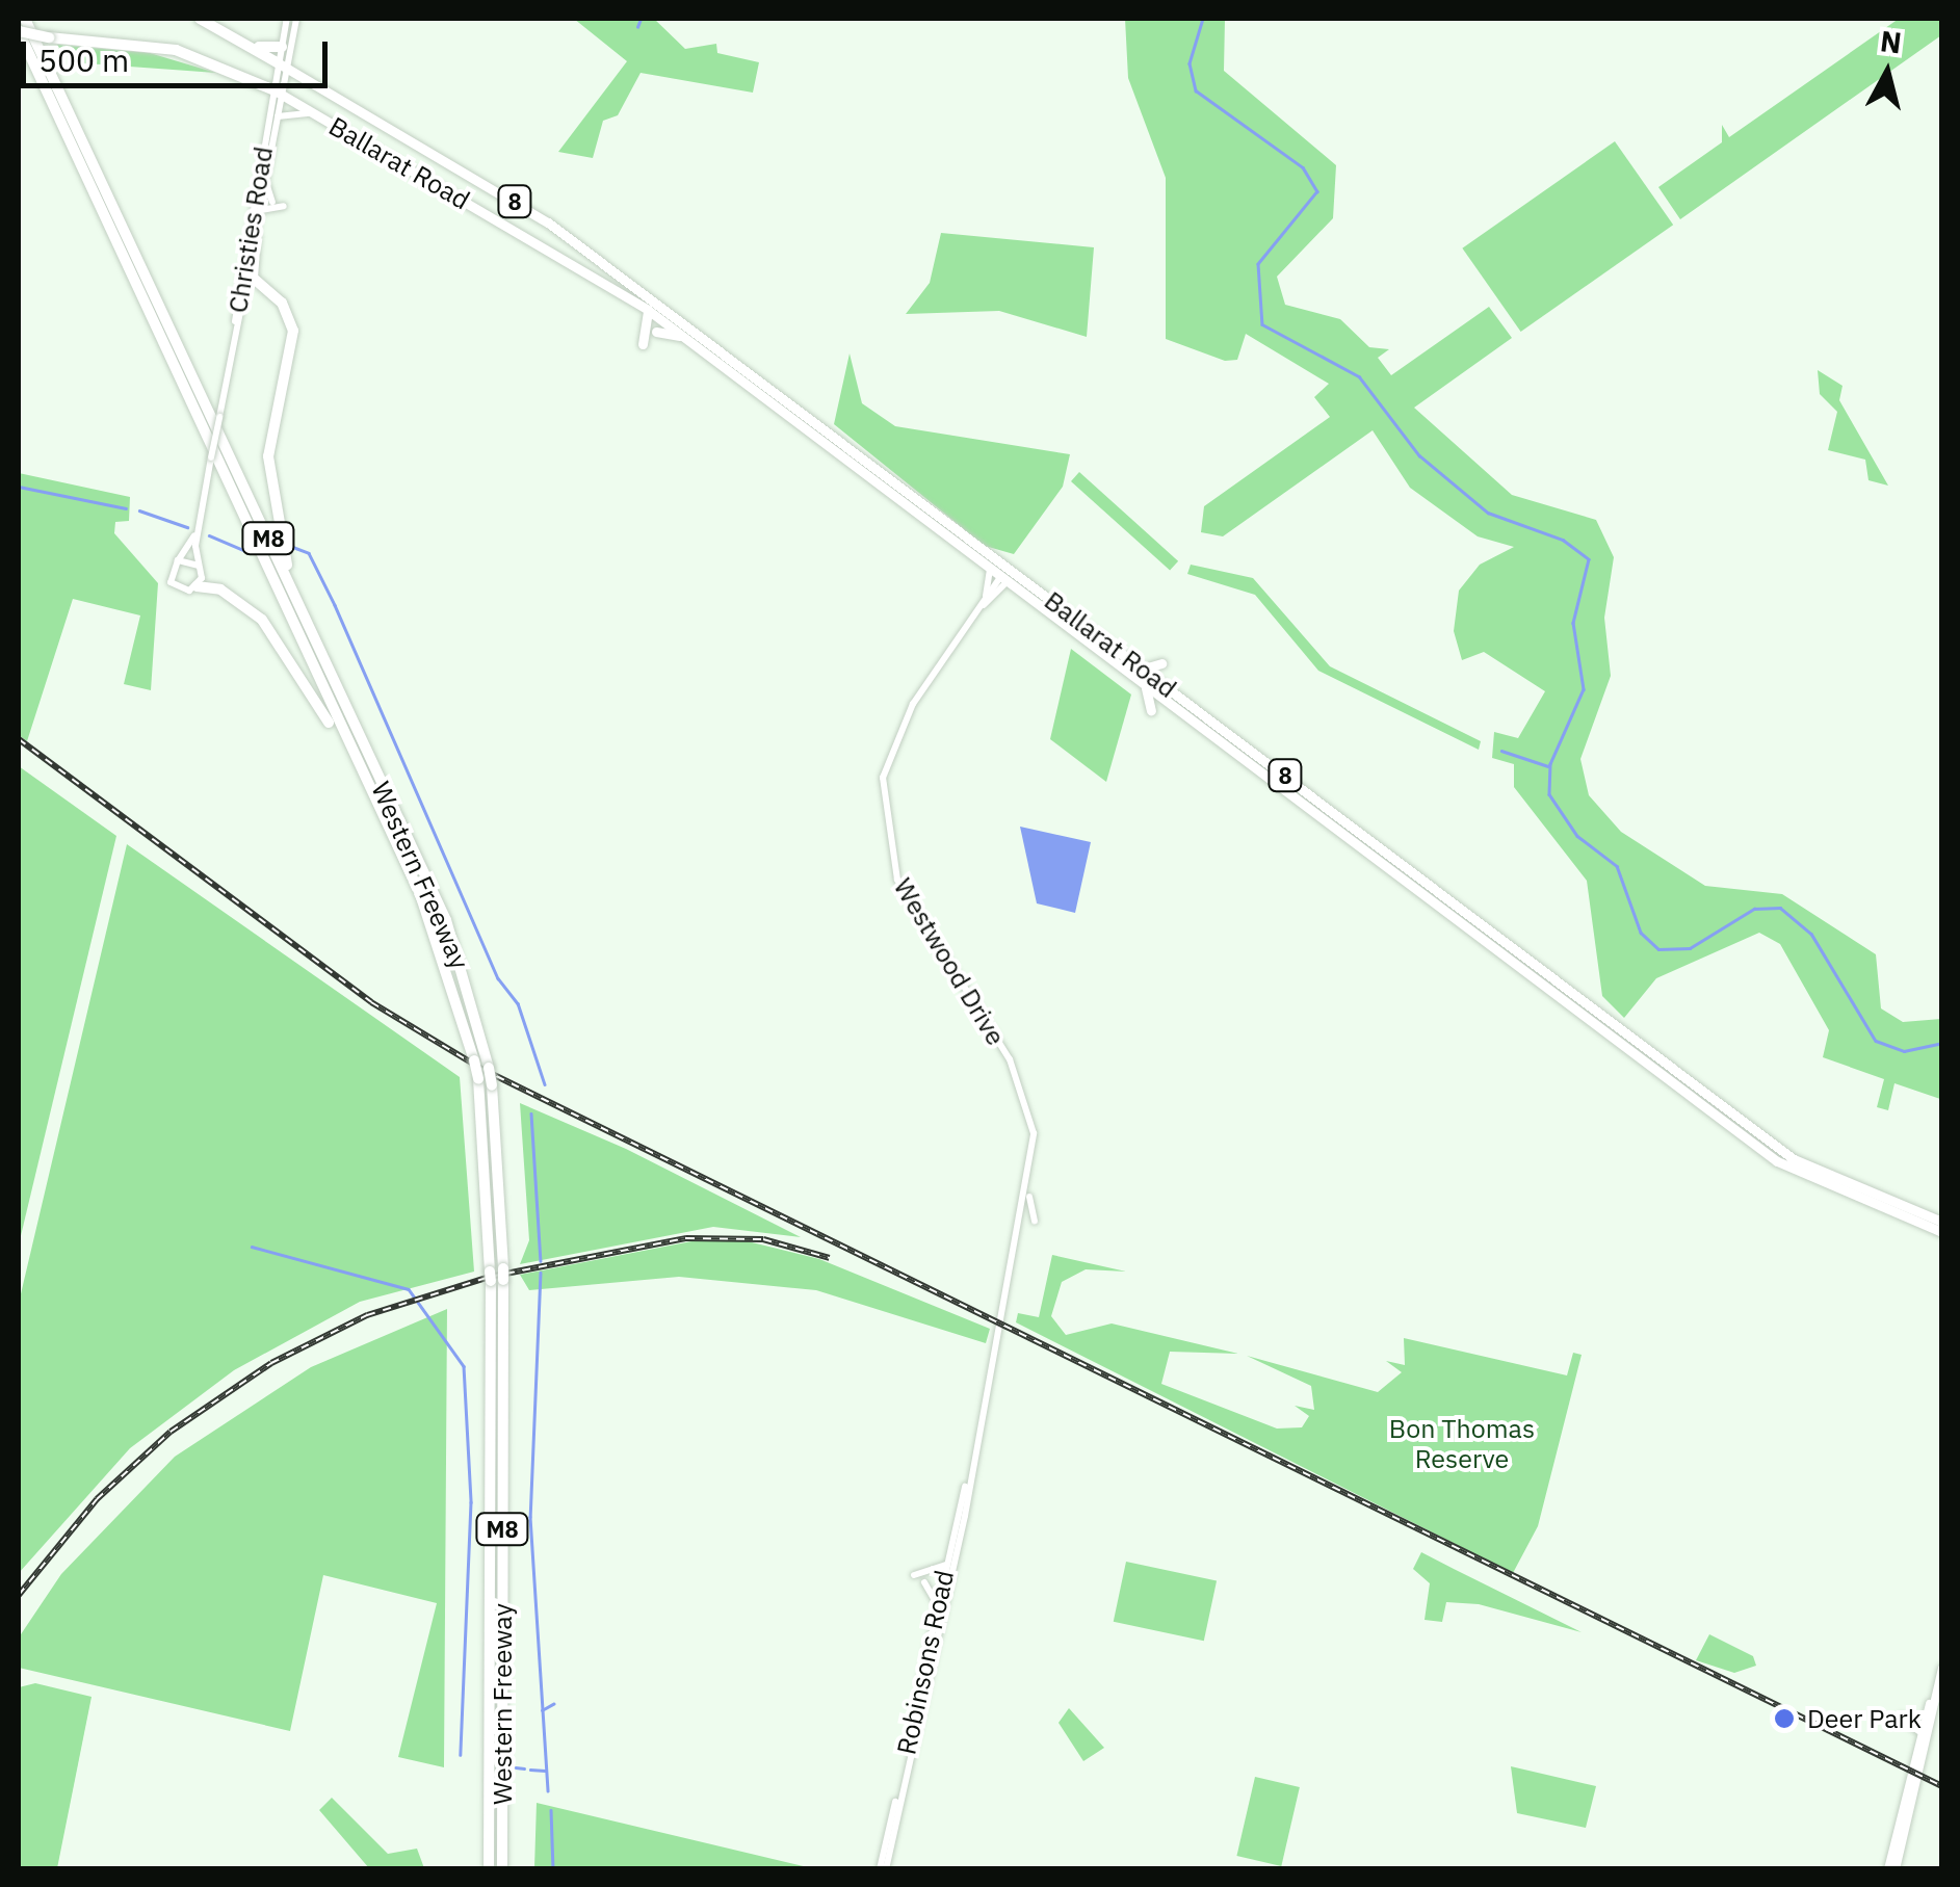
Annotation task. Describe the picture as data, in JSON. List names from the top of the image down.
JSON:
{
  "streets": {
    "highway": [
      "Ballarat Road",
      "8",
      "M8",
      "Western Freeway"
    ],
    "main road": ["Christies Road", "Westwood Drive", "Robinsons Road"]
  },
  "crossings": [
    ["Ballarat Road", "8"],
    ["Ballarat Road", "Christies Road"],
    ["Ballarat Road", "Westwood Drive"],
    ["8", "Christies Road"],
    ["8", "Western Freeway"],
    ["Westwood Drive", "Robinsons Road"]
  ],
  "parks": ["Bon Thomas Reserve"],
  "places": ["Deer Park"],
  "scale_bar": "500 m",
  "north": "top"
}
